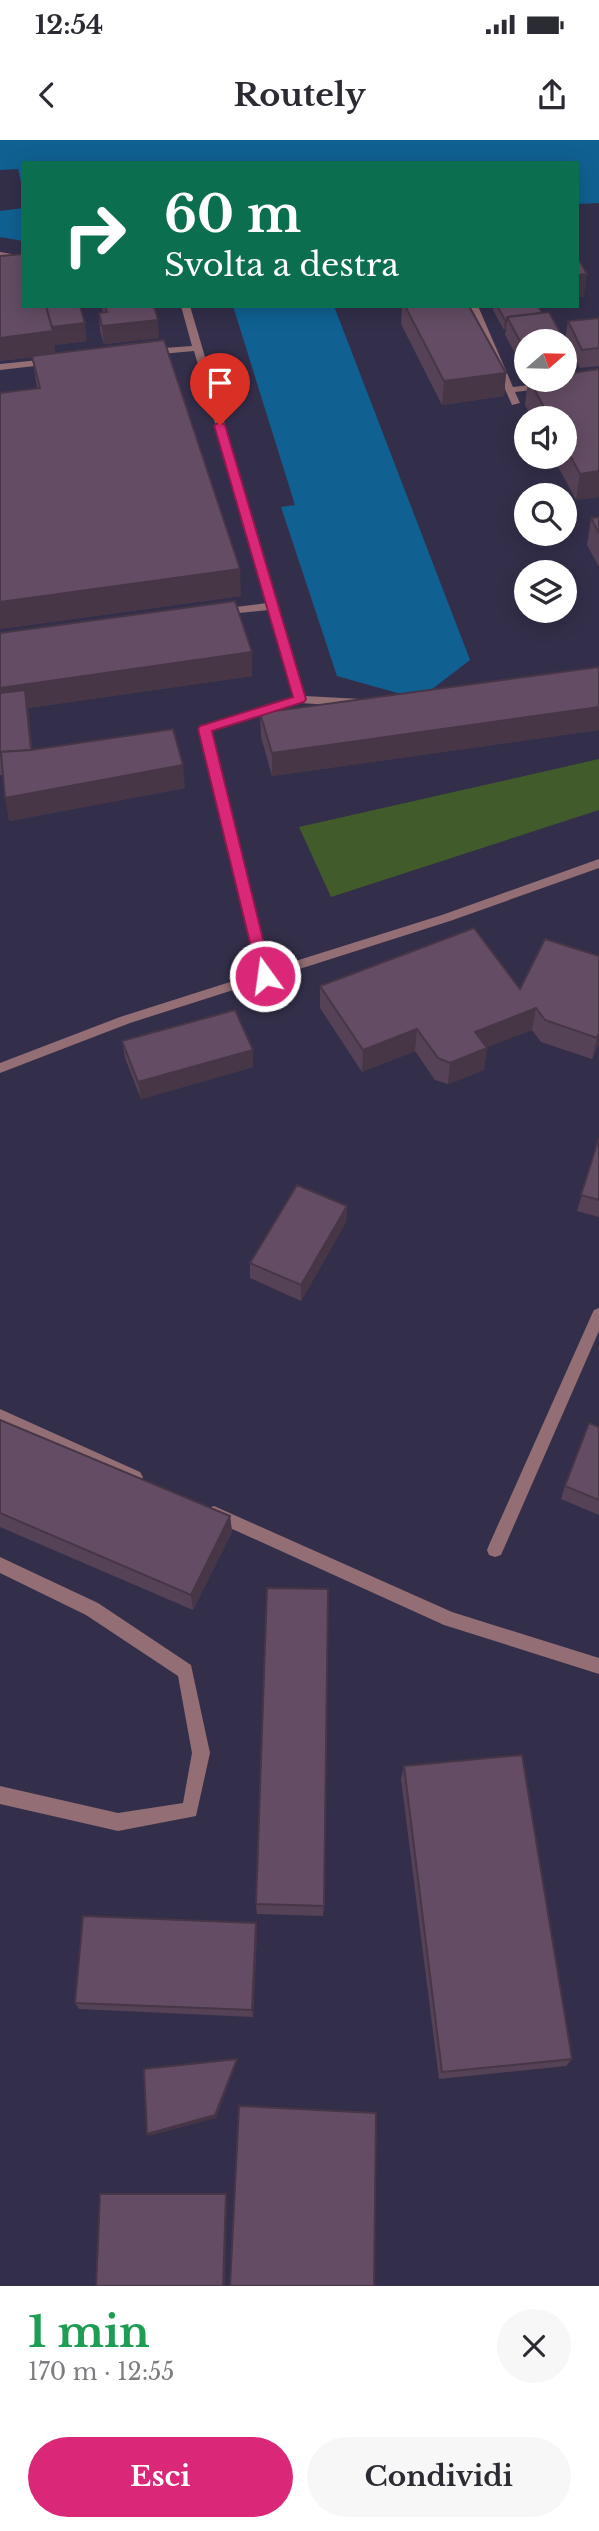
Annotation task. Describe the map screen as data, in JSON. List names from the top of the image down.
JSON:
{
  "north": "right",
  "page": {
    "status": "12:54",
    "header": "Routely",
    "turn": ["60 m", "Svolta a destra"],
    "heading": ["1 min", "170 m · 12:55"],
    "buttons": ["Esci", "Condividi"]
  }
}
